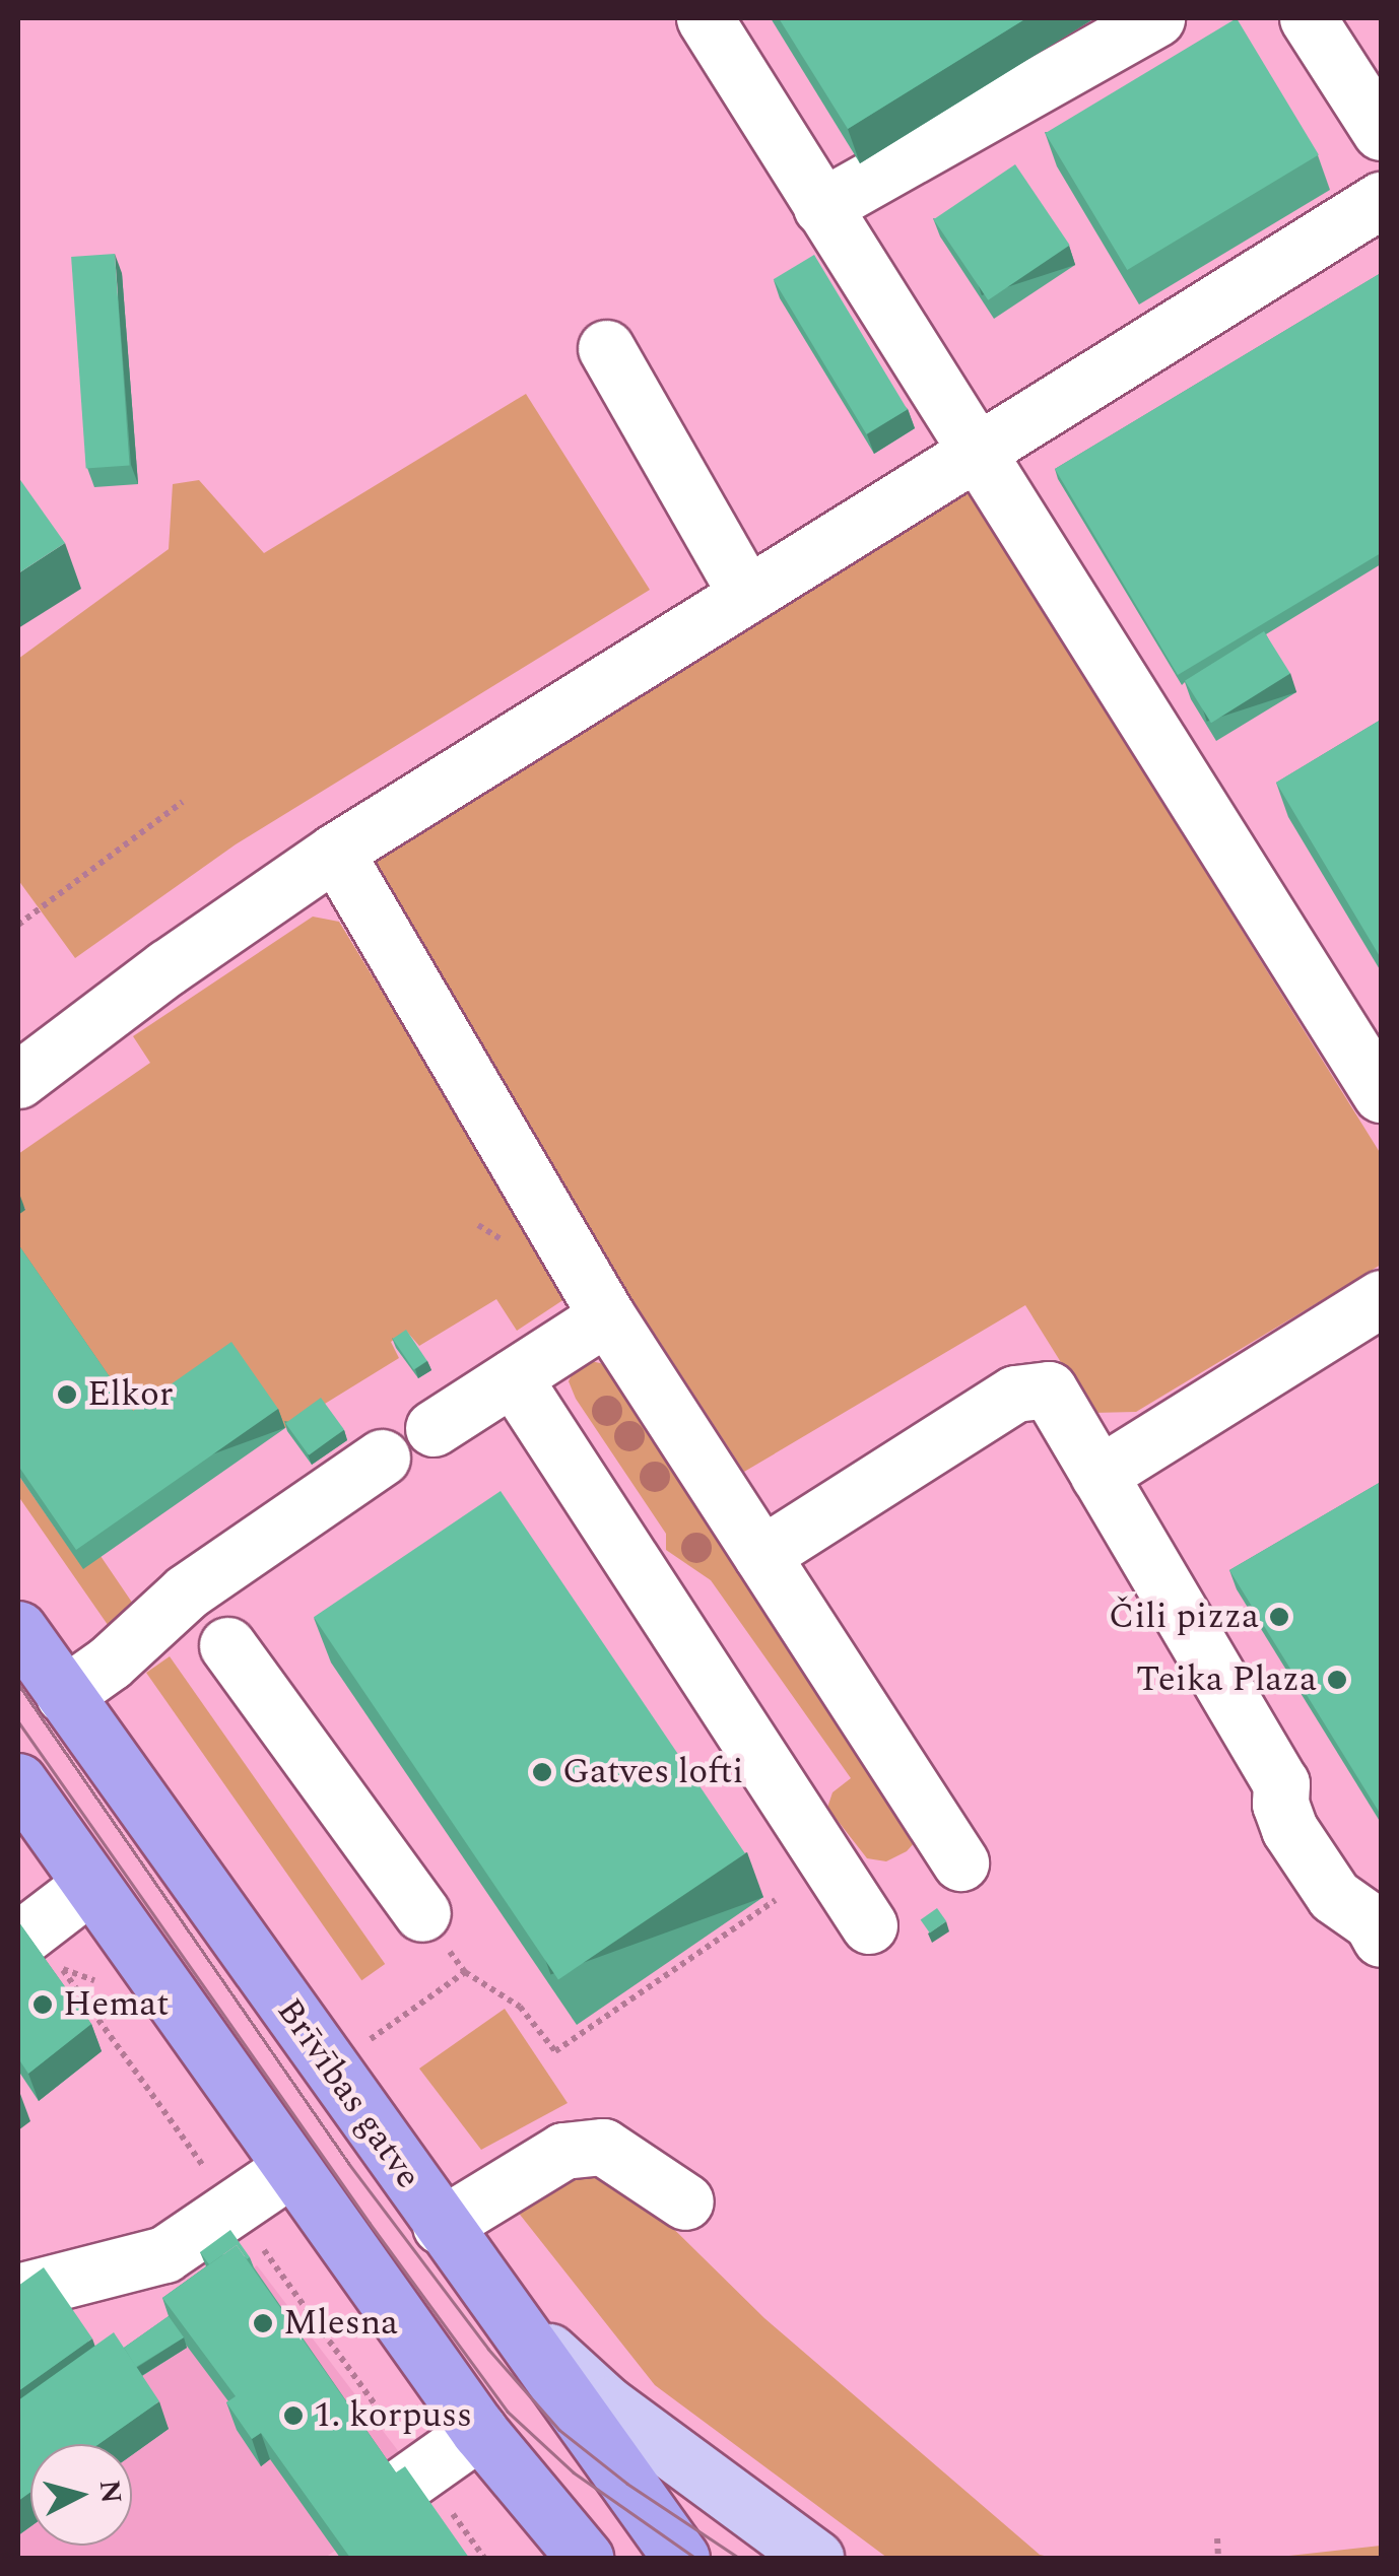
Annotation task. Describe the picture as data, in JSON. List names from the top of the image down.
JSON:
{
  "streets": {
    "highway": ["Brīvības gatve"]
  },
  "places": [
    "Elkor",
    "Čili pizza",
    "Teika Plaza",
    "Gatves lofti",
    "Hemat",
    "Mlesna",
    "1. korpuss"
  ],
  "north": "right"
}
